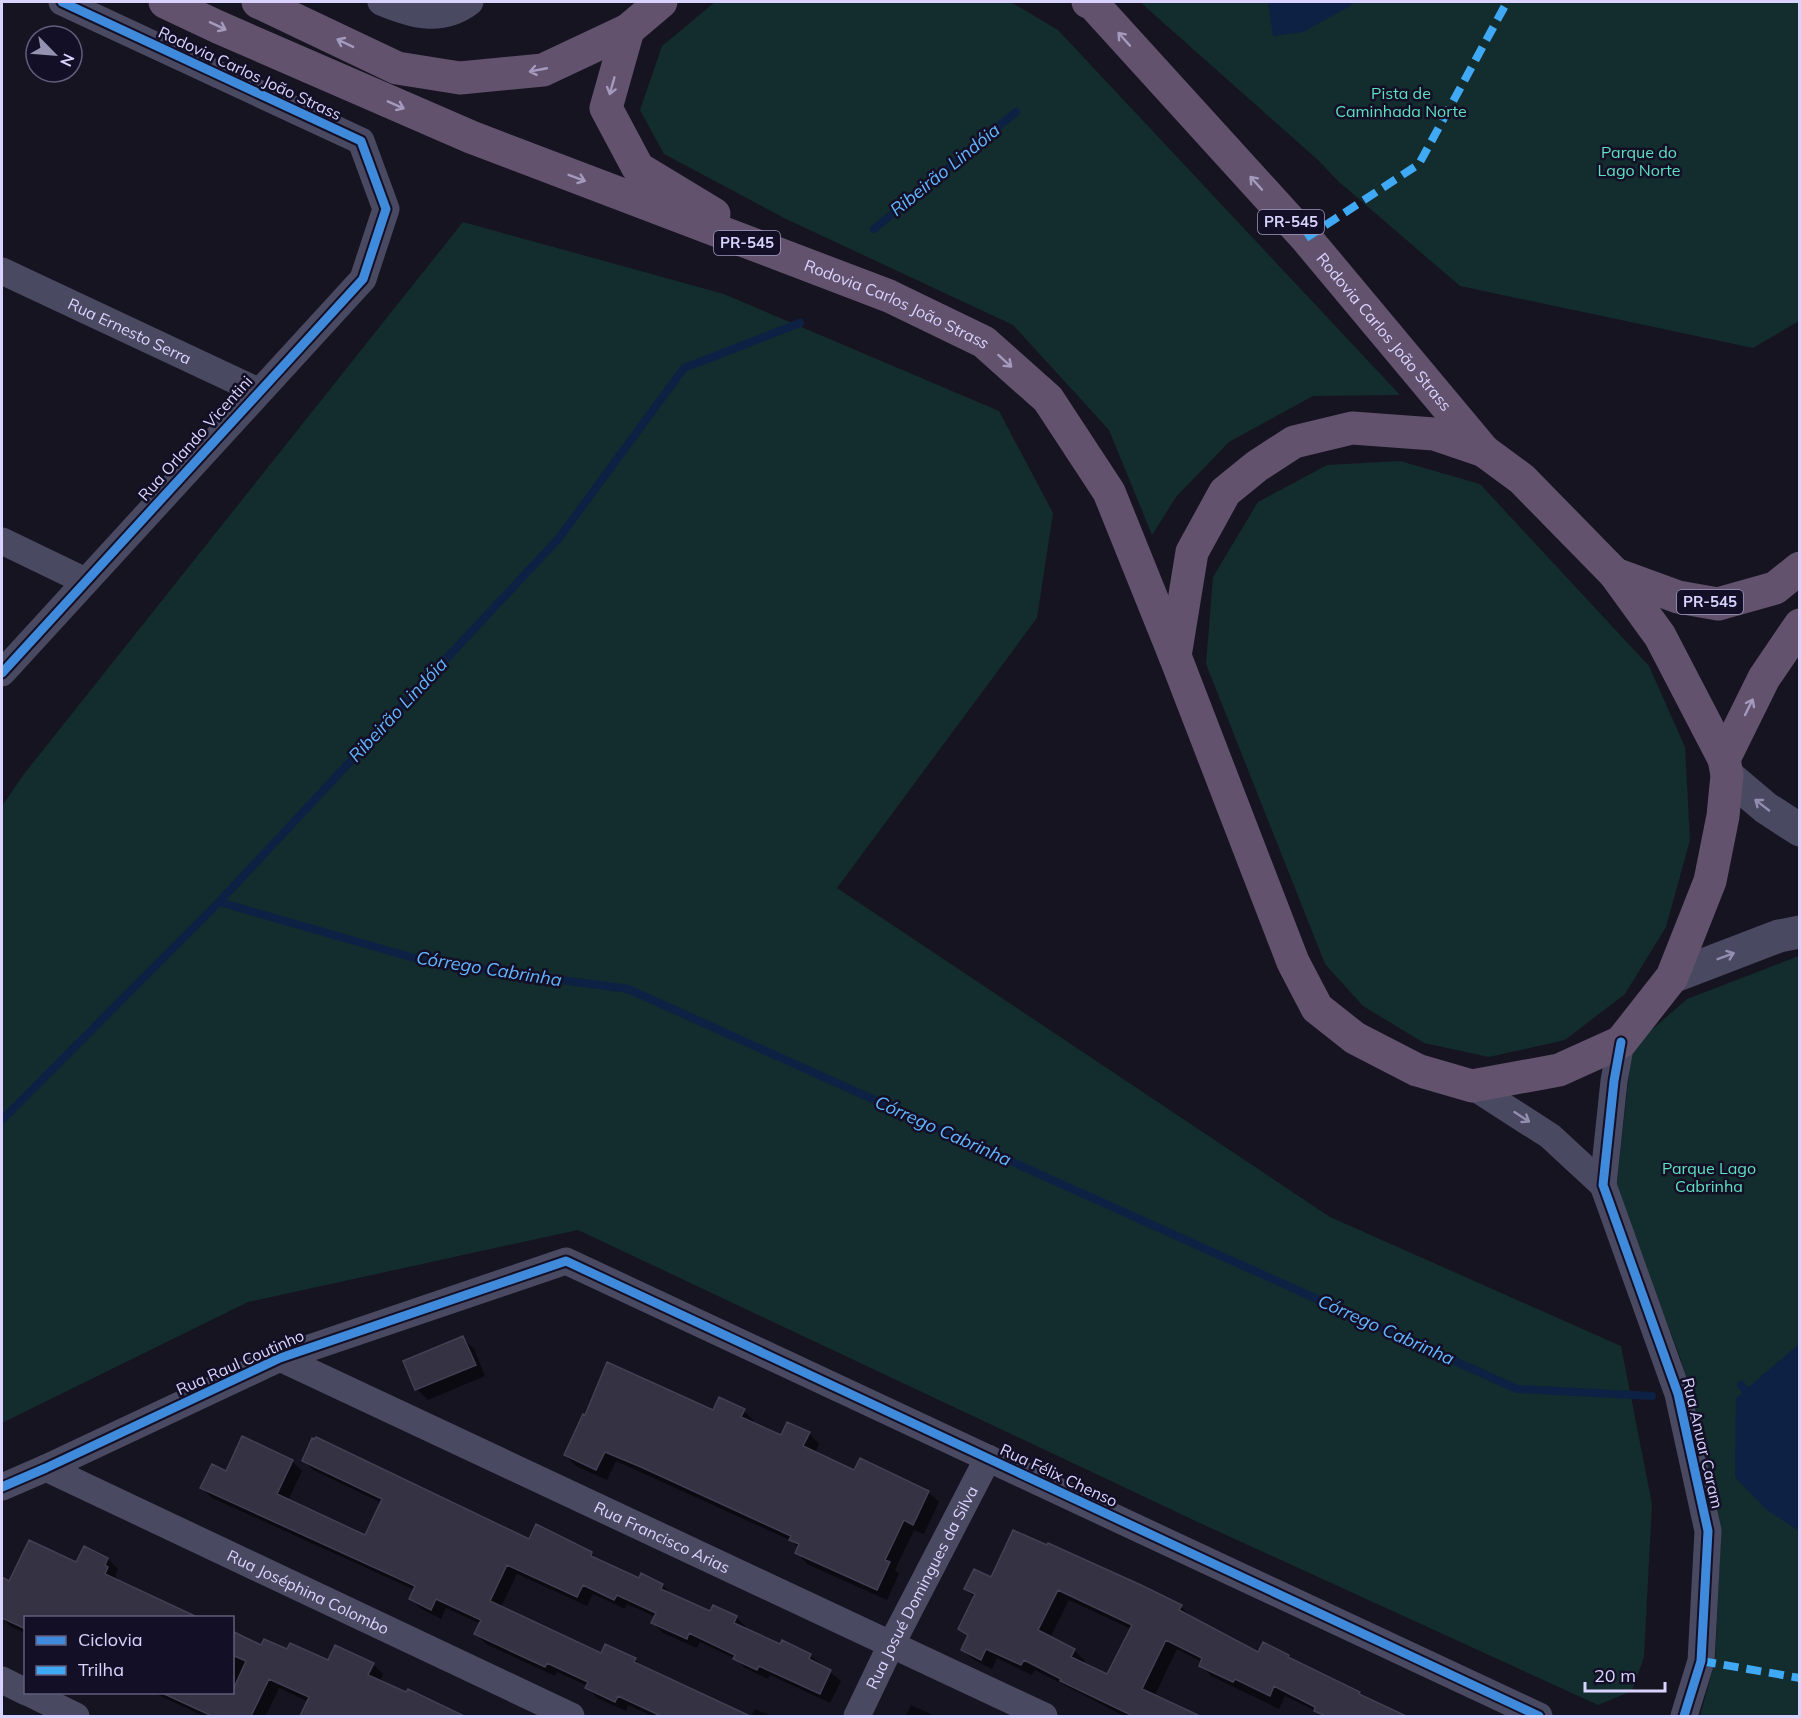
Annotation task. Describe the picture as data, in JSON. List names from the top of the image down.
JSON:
{
  "streets": {
    "highway": ["Rodovia Carlos João Strass", "PR-545"],
    "street": [
      "Rua Ernesto Serra",
      "Rua Orlando Vicentini",
      "Rua Raul Coutinho",
      "Rua Anuar Caram",
      "Rua Félix Chenso",
      "Rua Francisco Arias",
      "Rua Josué Domingues da Silva",
      "Rua Joséphina Colombo"
    ]
  },
  "crossings": [
    ["Rodovia Carlos João Strass", "Rua Orlando Vicentini"],
    ["Rua Ernesto Serra", "Rua Orlando Vicentini"],
    ["Rua Raul Coutinho", "Rua Félix Chenso"],
    ["Rua Raul Coutinho", "Rua Francisco Arias"],
    ["Rua Raul Coutinho", "Rua Joséphina Colombo"],
    ["Rua Félix Chenso", "Rua Josué Domingues da Silva"],
    ["Rua Francisco Arias", "Rua Josué Domingues da Silva"]
  ],
  "water": ["Ribeirão Lindóia", "Córrego Cabrinha"],
  "parks": ["Pista de Caminhada Norte", "Parque do Lago Norte", "Parque Lago Cabrinha"],
  "legend": ["Ciclovia", "Trilha"],
  "scale_bar": "20 m",
  "north": "bottom right"
}
